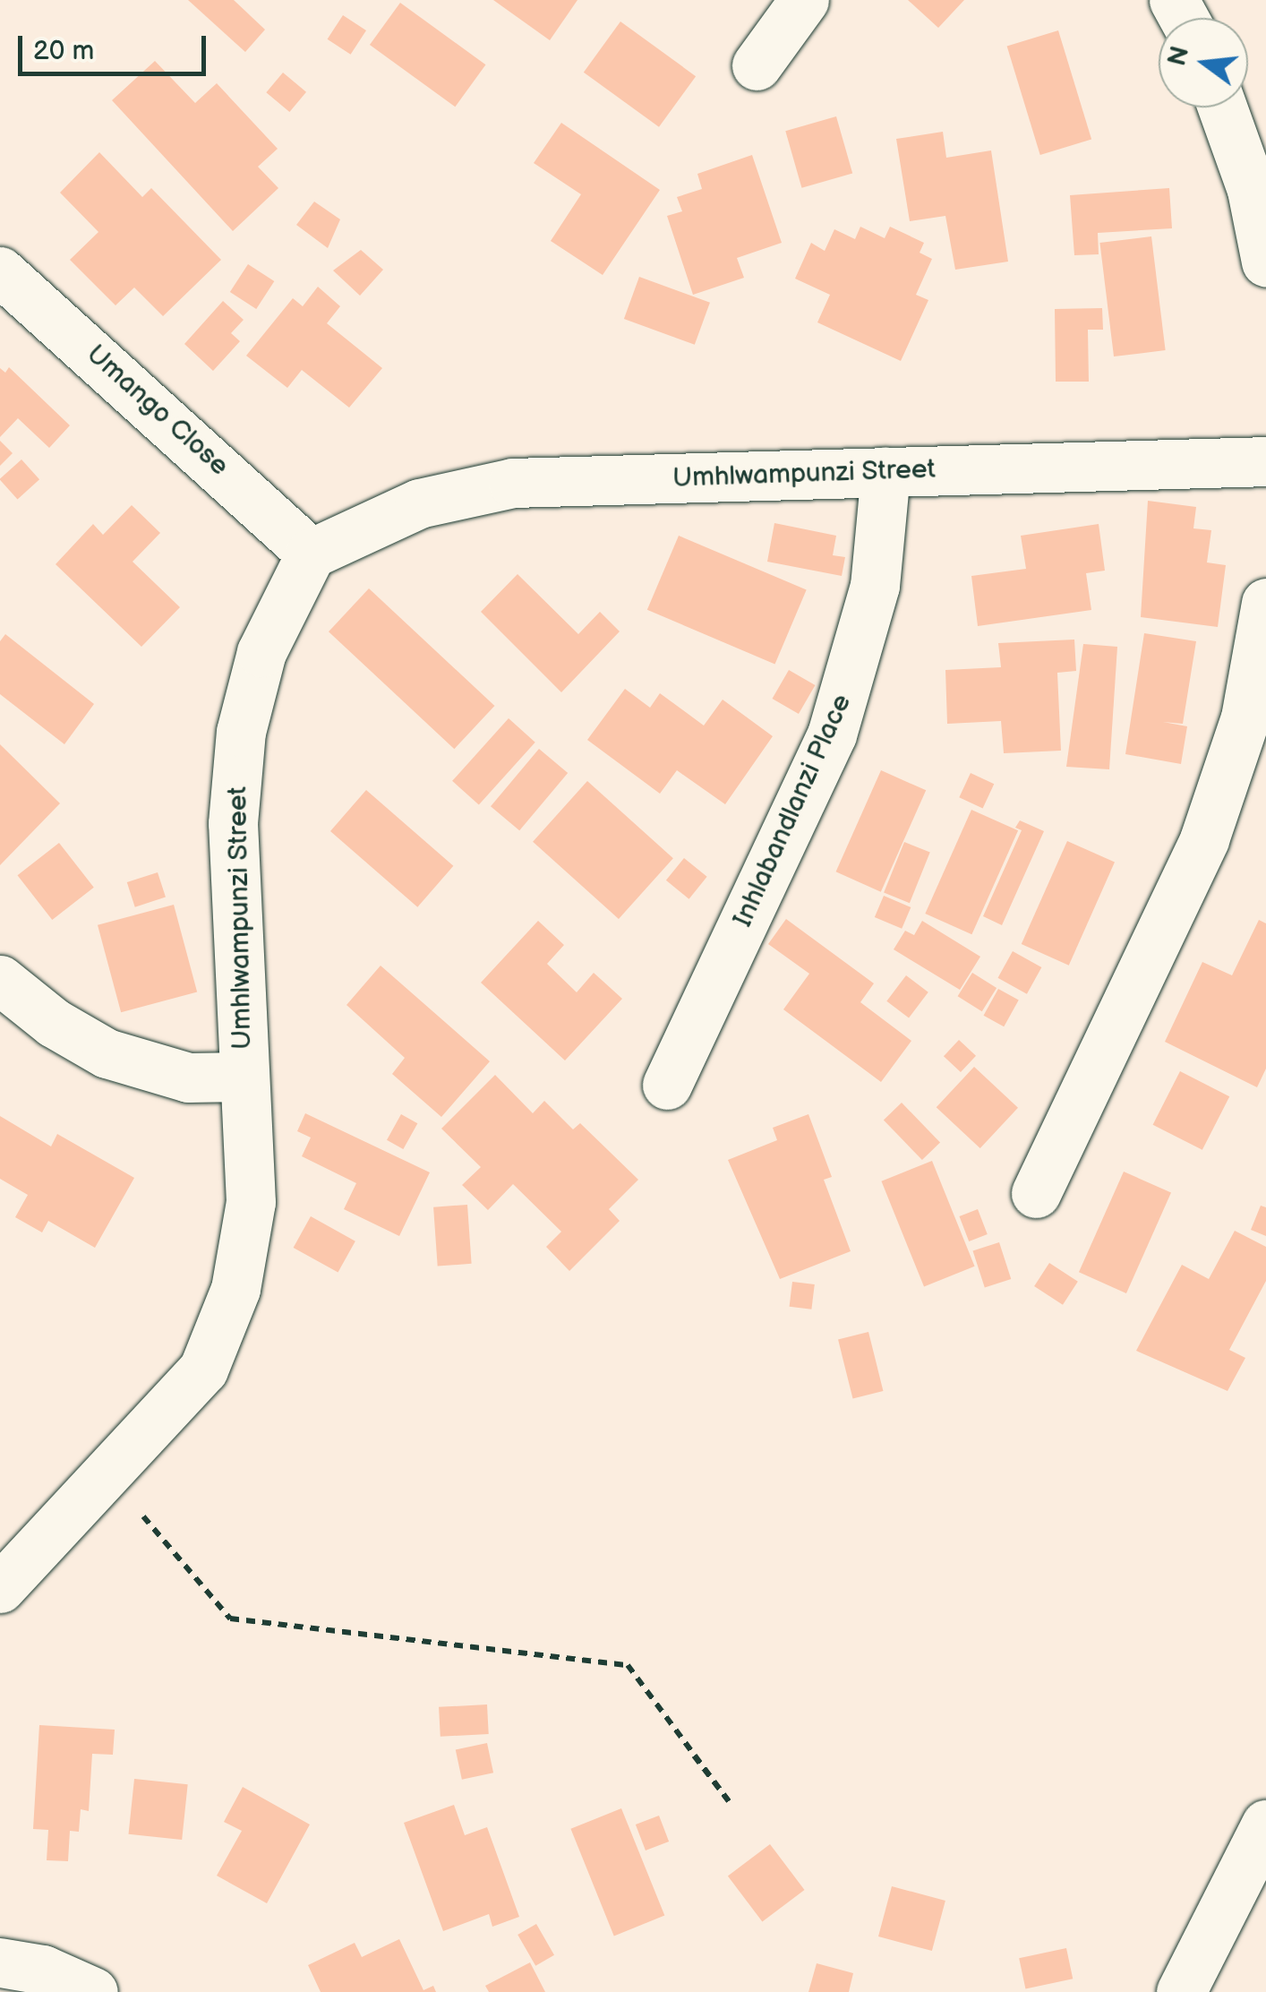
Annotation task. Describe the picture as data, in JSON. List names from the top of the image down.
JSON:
{
  "streets": {
    "street": ["Umango Close", "Umhlwampunzi Street", "Inhlabandlanzi Place"]
  },
  "crossings": [
    ["Umango Close", "Umhlwampunzi Street"],
    ["Umhlwampunzi Street", "Inhlabandlanzi Place"]
  ],
  "scale_bar": "20 m",
  "north": "left"
}
